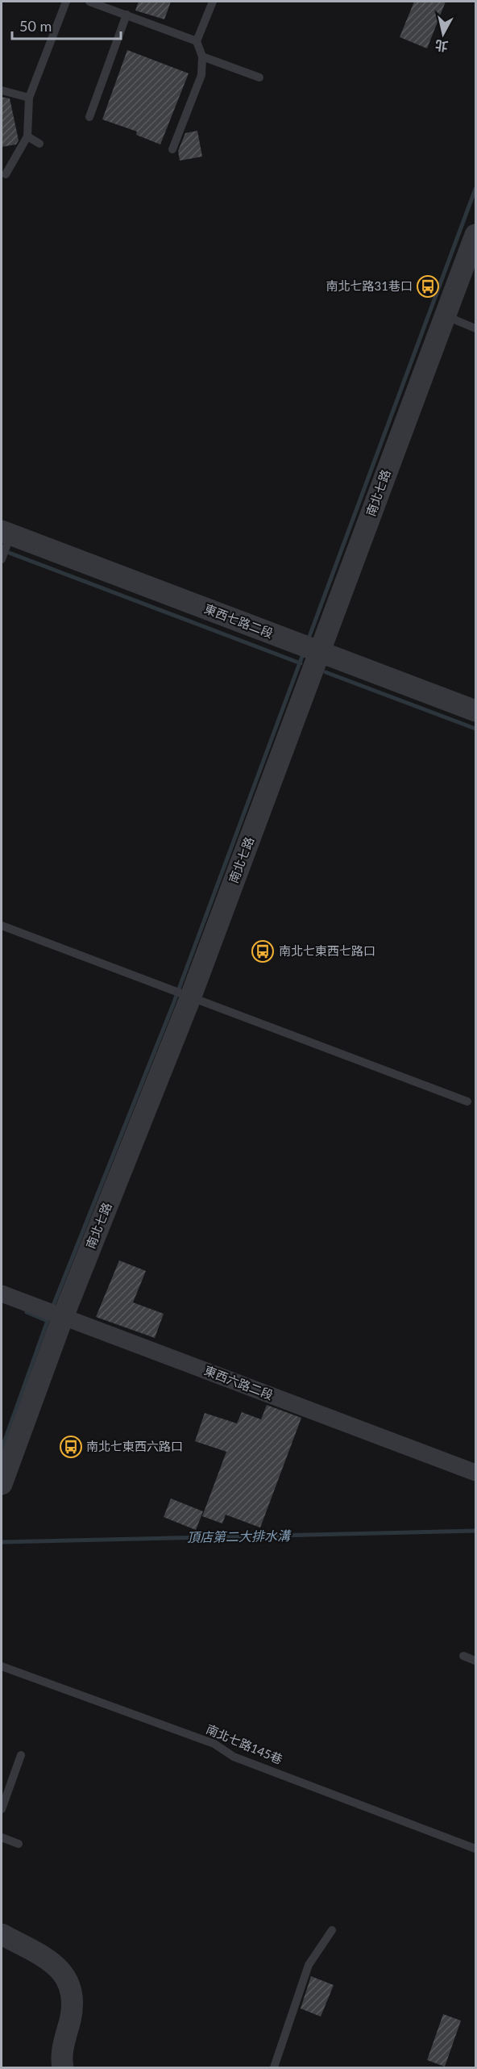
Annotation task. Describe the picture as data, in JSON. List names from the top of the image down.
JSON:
{
  "streets": {
    "street": ["南北七路", "東西七路二段", "東西六路二段"],
    "lane": ["南北七路145巷"]
  },
  "crossings": [
    ["南北七路", "東西七路二段"],
    ["南北七路", "東西六路二段"]
  ],
  "water": ["頂店第二大排水溝"],
  "places": {
    "bus stop": ["南北七路31巷口", "南北七東西七路口", "南北七東西六路口"]
  },
  "scale_bar": "50 m",
  "north": "bottom"
}
